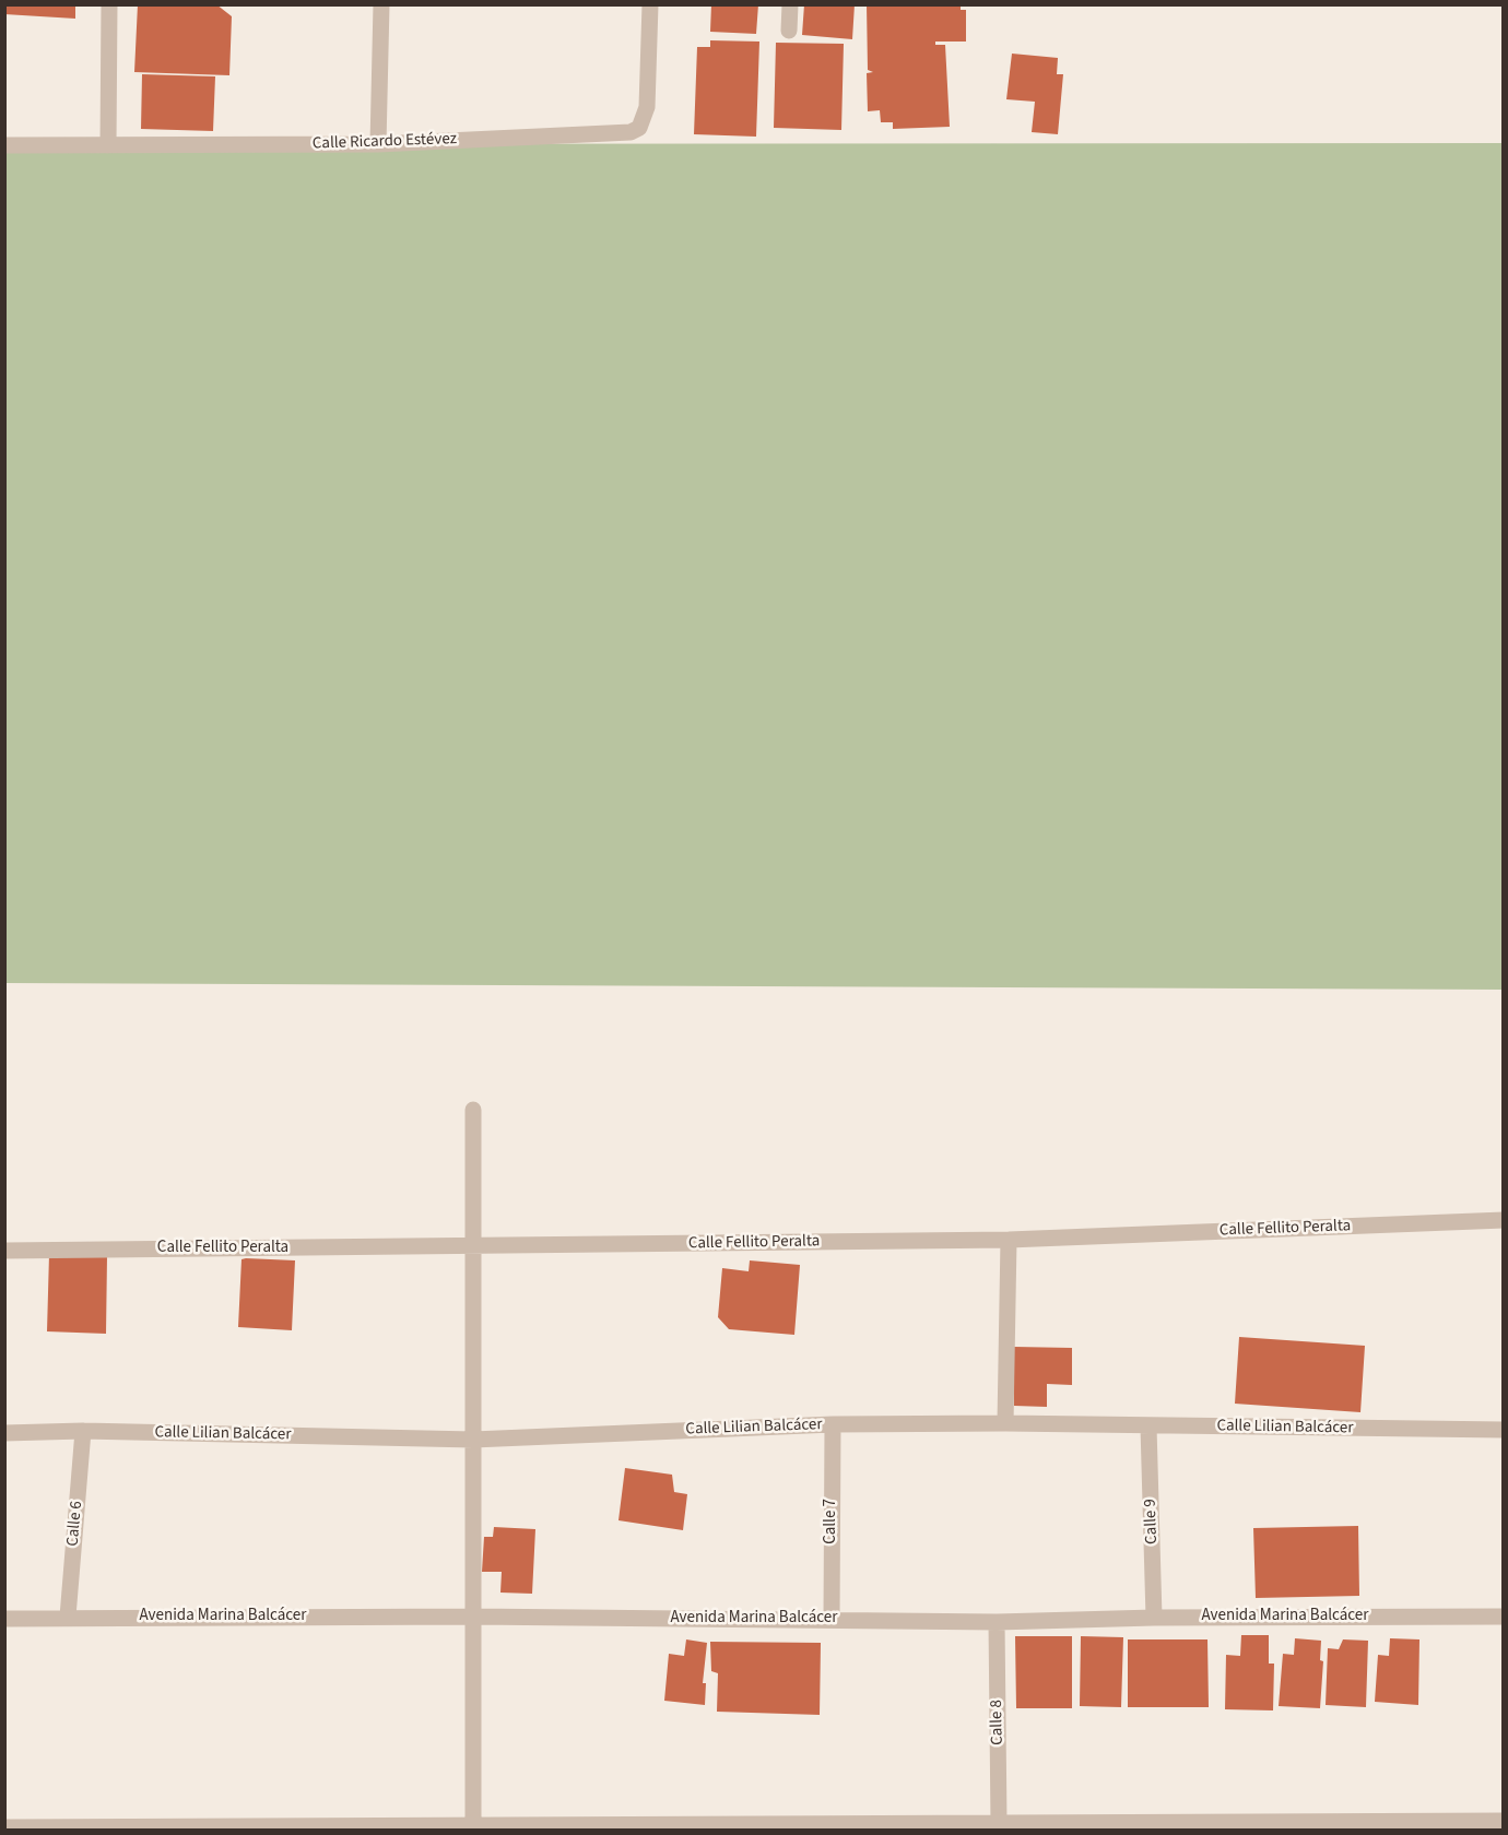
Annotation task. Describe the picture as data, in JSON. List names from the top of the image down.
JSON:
{
  "streets": {
    "street": [
      "Calle Ricardo Estévez",
      "Calle Fellito Peralta",
      "Calle Lilian Balcácer",
      "Calle 7",
      "Calle 9",
      "Calle 6",
      "Avenida Marina Balcácer",
      "Calle 8"
    ]
  },
  "crossings": [
    ["Calle Lilian Balcácer", "Calle 7"],
    ["Calle Lilian Balcácer", "Calle 9"],
    ["Calle Lilian Balcácer", "Calle 6"],
    ["Calle 7", "Avenida Marina Balcácer"],
    ["Calle 9", "Avenida Marina Balcácer"],
    ["Calle 6", "Avenida Marina Balcácer"],
    ["Avenida Marina Balcácer", "Calle 8"]
  ]
}
